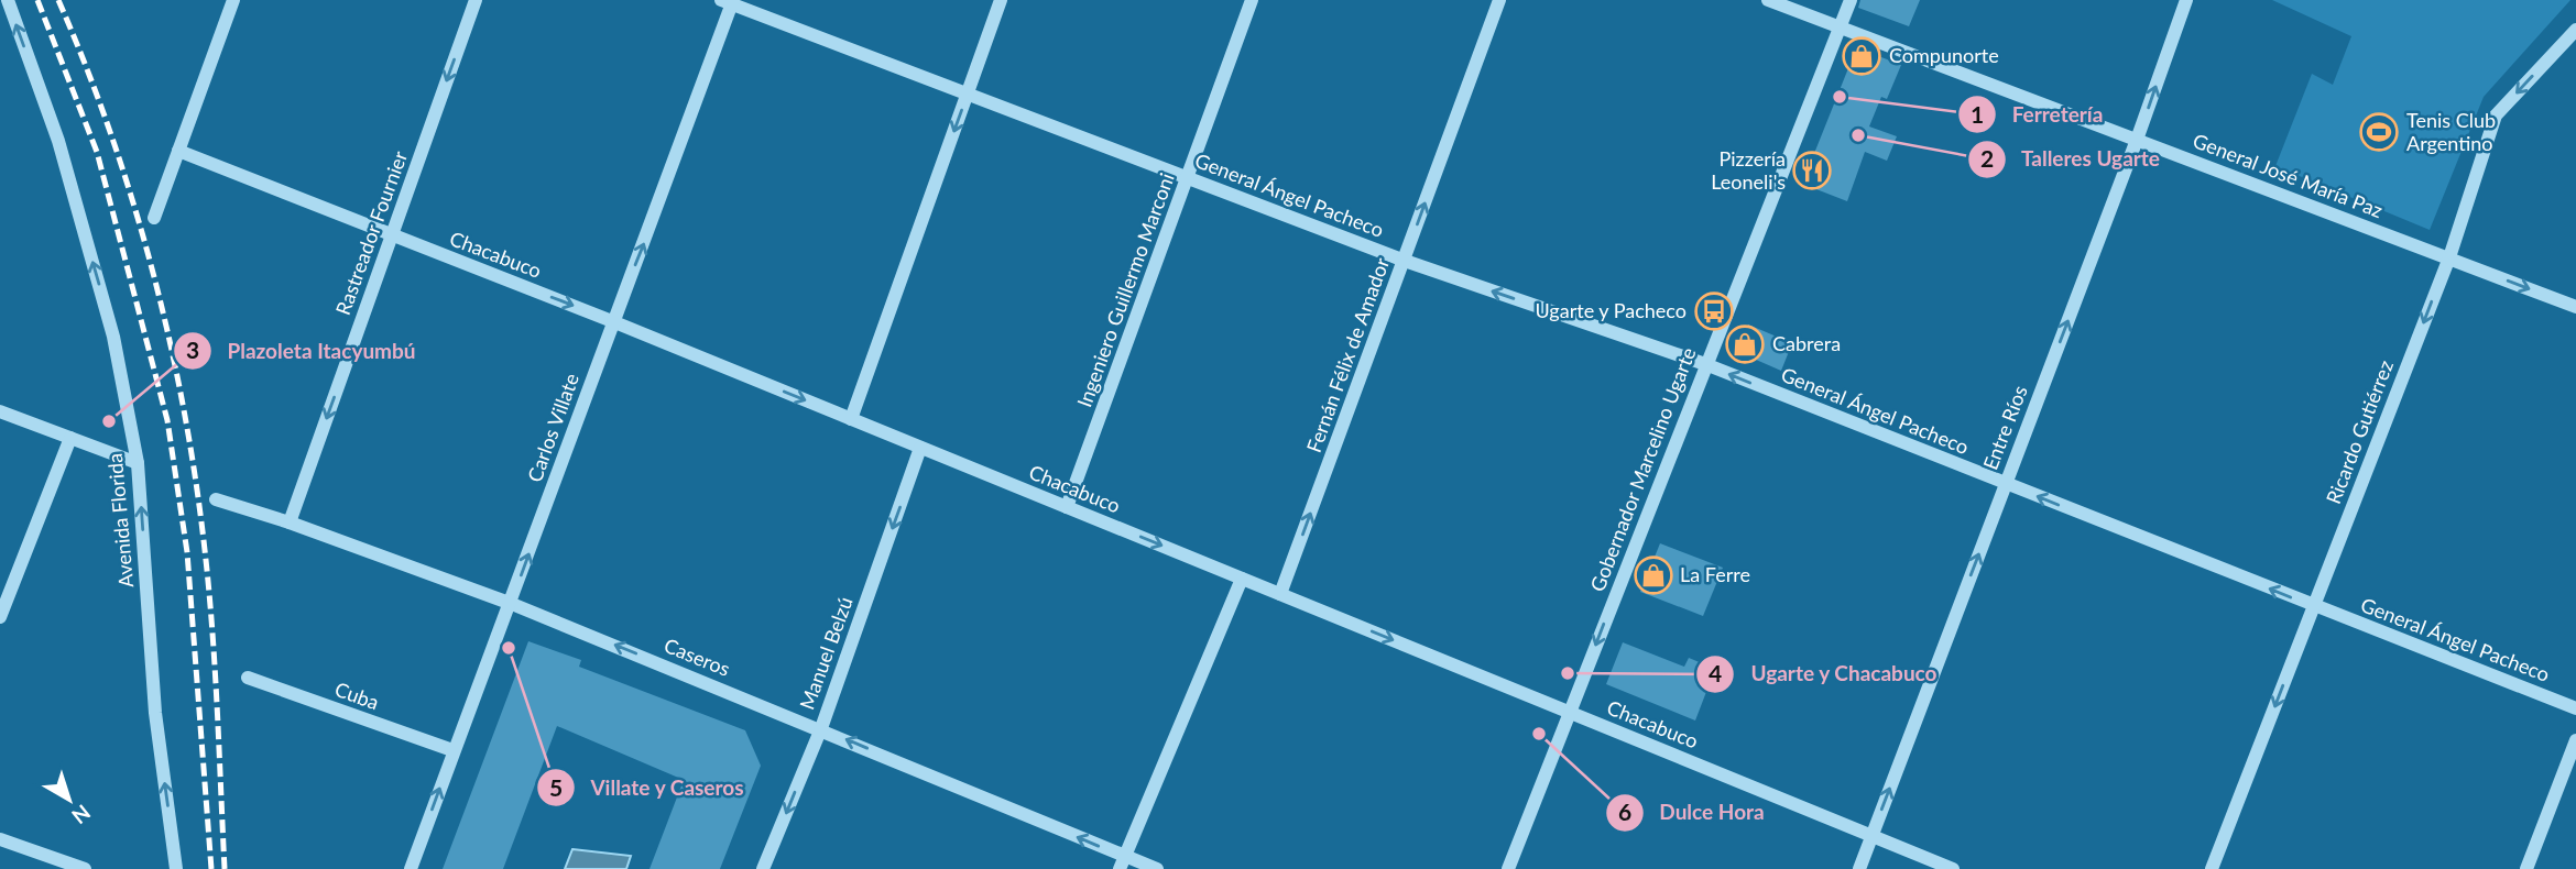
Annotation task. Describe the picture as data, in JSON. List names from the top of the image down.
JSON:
{
  "streets": {
    "street": [
      "General José María Paz",
      "General Ángel Pacheco",
      "Rastreador Fournier",
      "Chacabuco",
      "Ingeniero Guillermo Marconi",
      "Fernán Félix de Amador",
      "Carlos Villate",
      "Entre Ríos",
      "Ricardo Gutiérrez",
      "Gobernador Marcelino Ugarte",
      "Avenida Florida",
      "Manuel Belzú",
      "Caseros",
      "Cuba"
    ]
  },
  "crossings": [
    ["General José María Paz", "Entre Ríos"],
    ["General José María Paz", "Ricardo Gutiérrez"],
    ["General José María Paz", "Gobernador Marcelino Ugarte"],
    ["General Ángel Pacheco", "Ingeniero Guillermo Marconi"],
    ["General Ángel Pacheco", "Fernán Félix de Amador"],
    ["General Ángel Pacheco", "Carlos Villate"],
    ["General Ángel Pacheco", "Entre Ríos"],
    ["General Ángel Pacheco", "Ricardo Gutiérrez"],
    ["General Ángel Pacheco", "Gobernador Marcelino Ugarte"],
    ["Rastreador Fournier", "Chacabuco"],
    ["Rastreador Fournier", "Caseros"],
    ["Chacabuco", "Ingeniero Guillermo Marconi"],
    ["Chacabuco", "Fernán Félix de Amador"],
    ["Chacabuco", "Carlos Villate"],
    ["Chacabuco", "Entre Ríos"],
    ["Chacabuco", "Gobernador Marcelino Ugarte"],
    ["Chacabuco", "Manuel Belzú"],
    ["Carlos Villate", "Caseros"],
    ["Carlos Villate", "Cuba"],
    ["Manuel Belzú", "Caseros"]
  ],
  "one_way": [
    "General Ángel Pacheco",
    "Rastreador Fournier",
    "Chacabuco",
    "Fernán Félix de Amador",
    "Carlos Villate",
    "Entre Ríos",
    "Ricardo Gutiérrez",
    "Gobernador Marcelino Ugarte",
    "Avenida Florida",
    "Manuel Belzú",
    "Caseros"
  ],
  "places": {
    "shop": ["Compunorte", "Cabrera", "La Ferre"],
    "other": [
      "Ferretería",
      "Talleres Ugarte",
      "Plazoleta Itacyumbú",
      "Villate y Caseros",
      "Ugarte y Chacabuco",
      "Dulce Hora"
    ],
    "sports": ["Tenis Club Argentino"],
    "restaurant": ["Pizzería Leoneli's"],
    "bus stop": ["Ugarte y Pacheco"]
  },
  "north": "bottom right"
}
